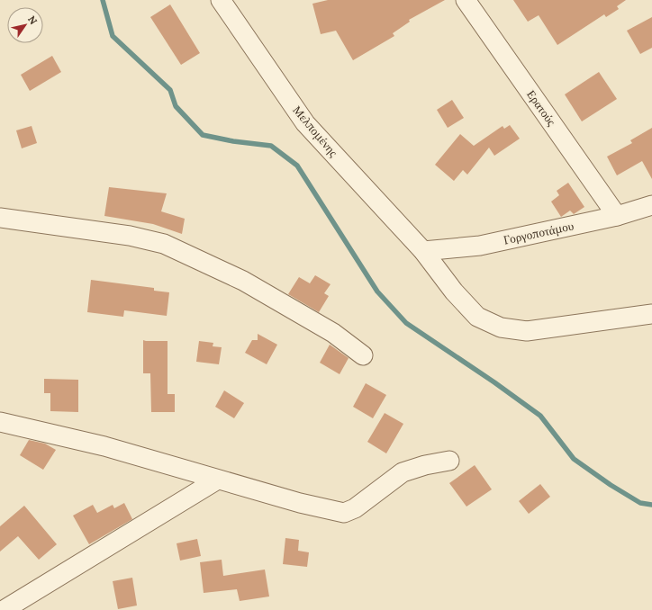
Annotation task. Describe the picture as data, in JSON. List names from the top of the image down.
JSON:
{
  "streets": {
    "street": ["Ερατούς", "Μελπομένης", "Γοργοποτάμου"]
  },
  "crossings": [
    ["Ερατούς", "Γοργοποτάμου"],
    ["Μελπομένης", "Γοργοποτάμου"]
  ],
  "north": "top right"
}
